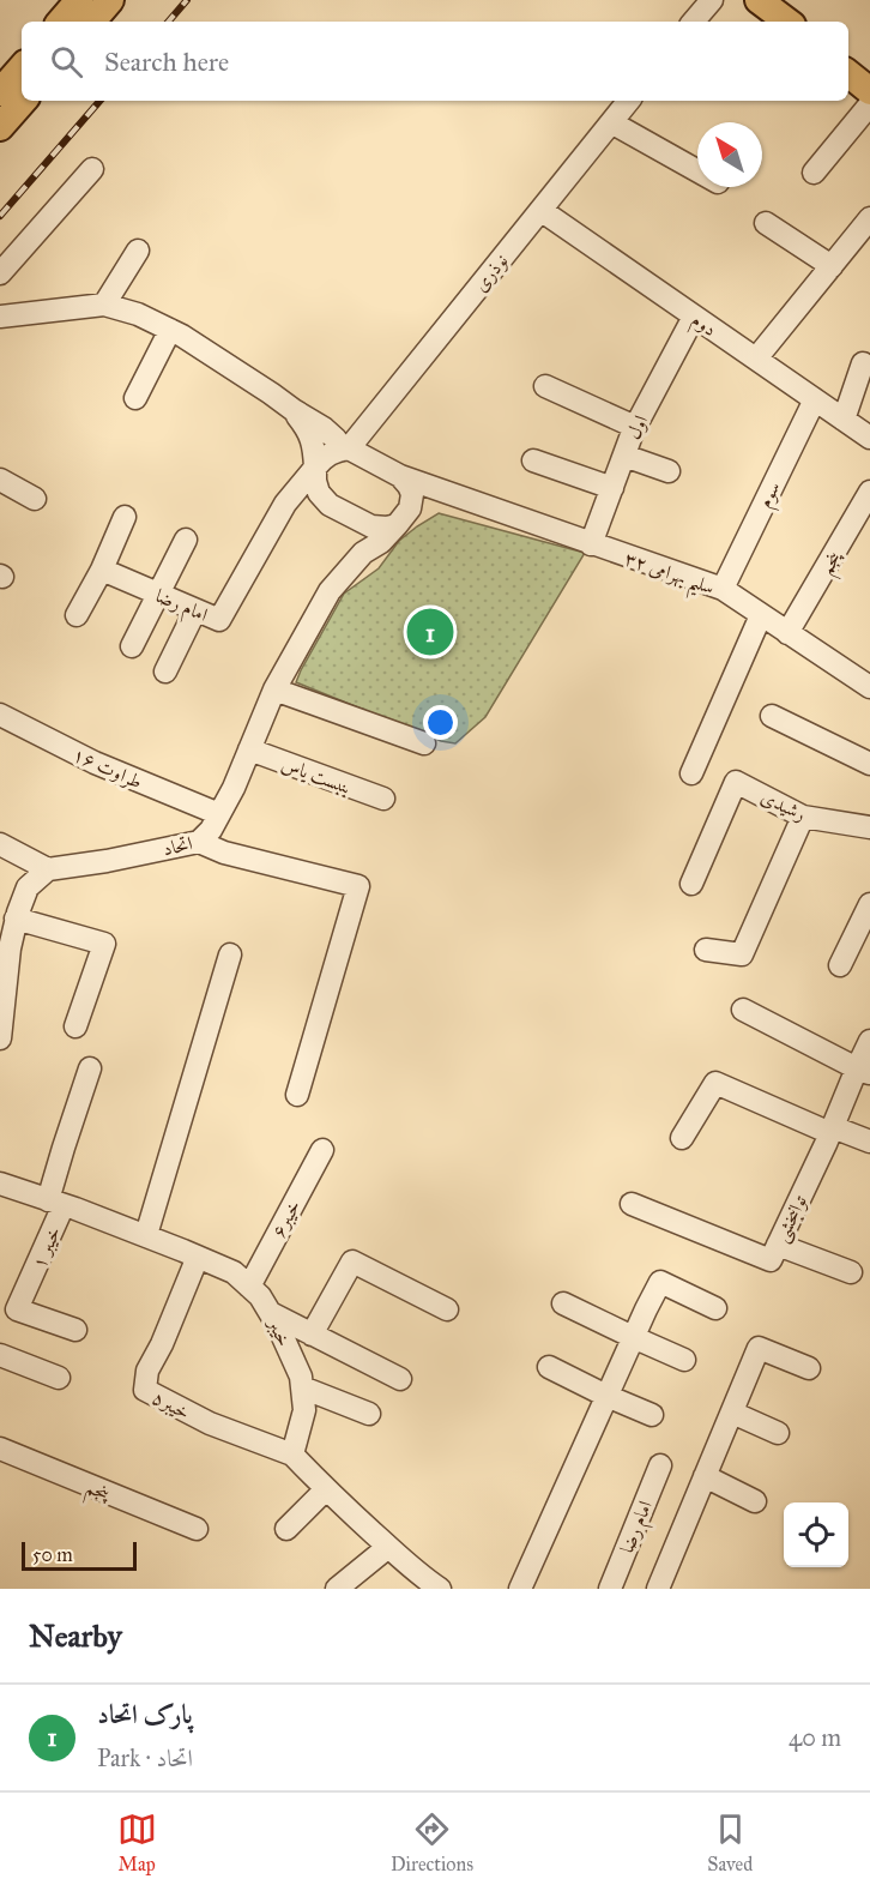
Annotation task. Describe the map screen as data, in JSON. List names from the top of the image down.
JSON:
{
  "streets": {
    "street": [
      "نوذری",
      "دوم",
      "اول",
      "سوم",
      "پنجم",
      "سلیم بهرامی ۳۲",
      "امام رضا",
      "طراوت ۱۶",
      "بنبست یاس",
      "رشیدی",
      "اتحاد",
      "خیبر۶",
      "توانبخشی",
      "خیبر ۱",
      "خیبر",
      "خیبر۵"
    ]
  },
  "crossings": [
    ["نوذری", "دوم"],
    ["نوذری", "سلیم بهرامی ۳۲"],
    ["نوذری", "امام رضا"],
    ["نوذری", "اتحاد"],
    ["دوم", "اول"],
    ["دوم", "سوم"],
    ["اول", "سلیم بهرامی ۳۲"],
    ["سوم", "سلیم بهرامی ۳۲"],
    ["پنجم", "سلیم بهرامی ۳۲"],
    ["سلیم بهرامی ۳۲", "امام رضا"],
    ["سلیم بهرامی ۳۲", "اتحاد"],
    ["امام رضا", "اتحاد"],
    ["طراوت ۱۶", "اتحاد"],
    ["بنبست یاس", "اتحاد"],
    ["خیبر۶", "خیبر"],
    ["خیبر ۱", "خیبر"],
    ["خیبر", "خیبر۵"]
  ],
  "scale_bar": "50 m",
  "north": "top left",
  "page": {
    "search": "Search here",
    "pins": "1",
    "scale": "50 m",
    "heading": "Nearby",
    "list": [
      {
        "mark": "1",
        "name": "پارک اتحاد",
        "note": "Park · اتحاد",
        "value": "40 m"
      }
    ],
    "nav": ["Map", "Directions", "Saved"]
  }
}
